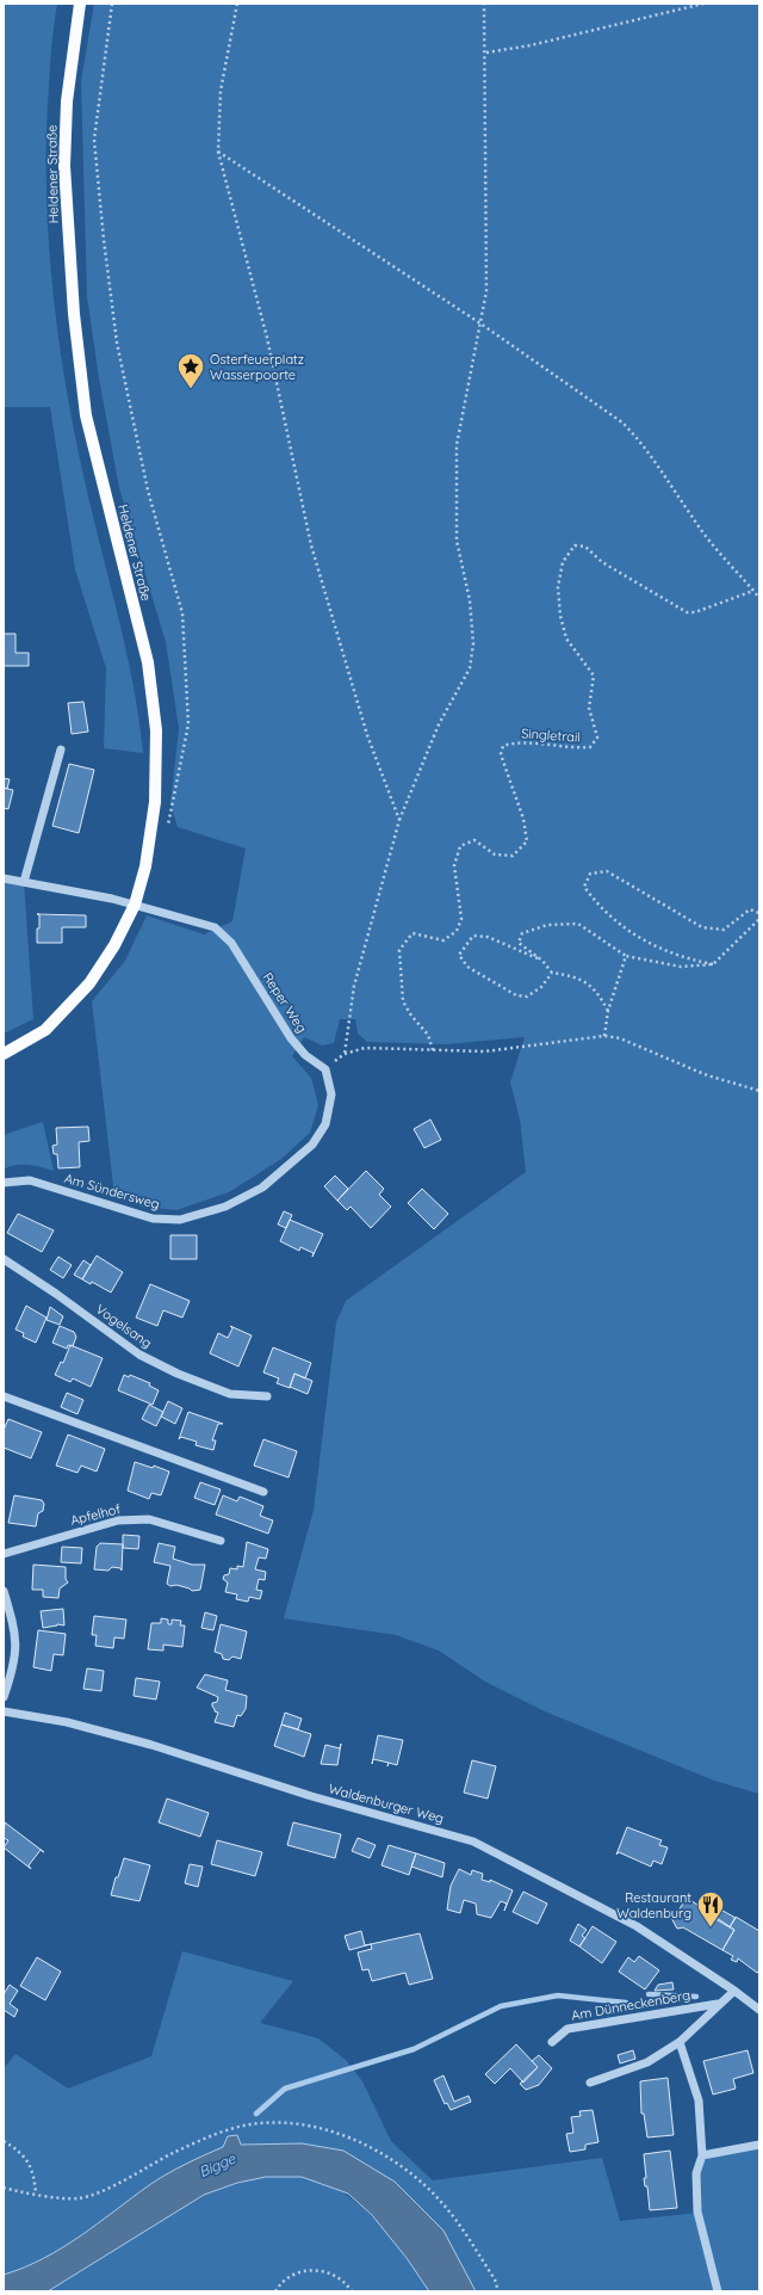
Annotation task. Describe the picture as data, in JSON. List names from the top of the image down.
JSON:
{
  "streets": {
    "main road": ["Heldener Straße"],
    "street": [
      "Reper Weg",
      "Am Sündersweg",
      "Vogelsang",
      "Apfelhof",
      "Waldenburger Weg",
      "Am Dünneckenberg"
    ],
    "path": ["Singletrail"]
  },
  "crossings": [
    ["Heldener Straße", "Reper Weg"],
    ["Reper Weg", "Am Sündersweg"],
    ["Waldenburger Weg", "Am Dünneckenberg"]
  ],
  "water": ["Bigge"],
  "places": {
    "place": ["Osterfeuerplatz Wasserpoorte"],
    "restaurant": ["Restaurant Waldenburg"]
  }
}
